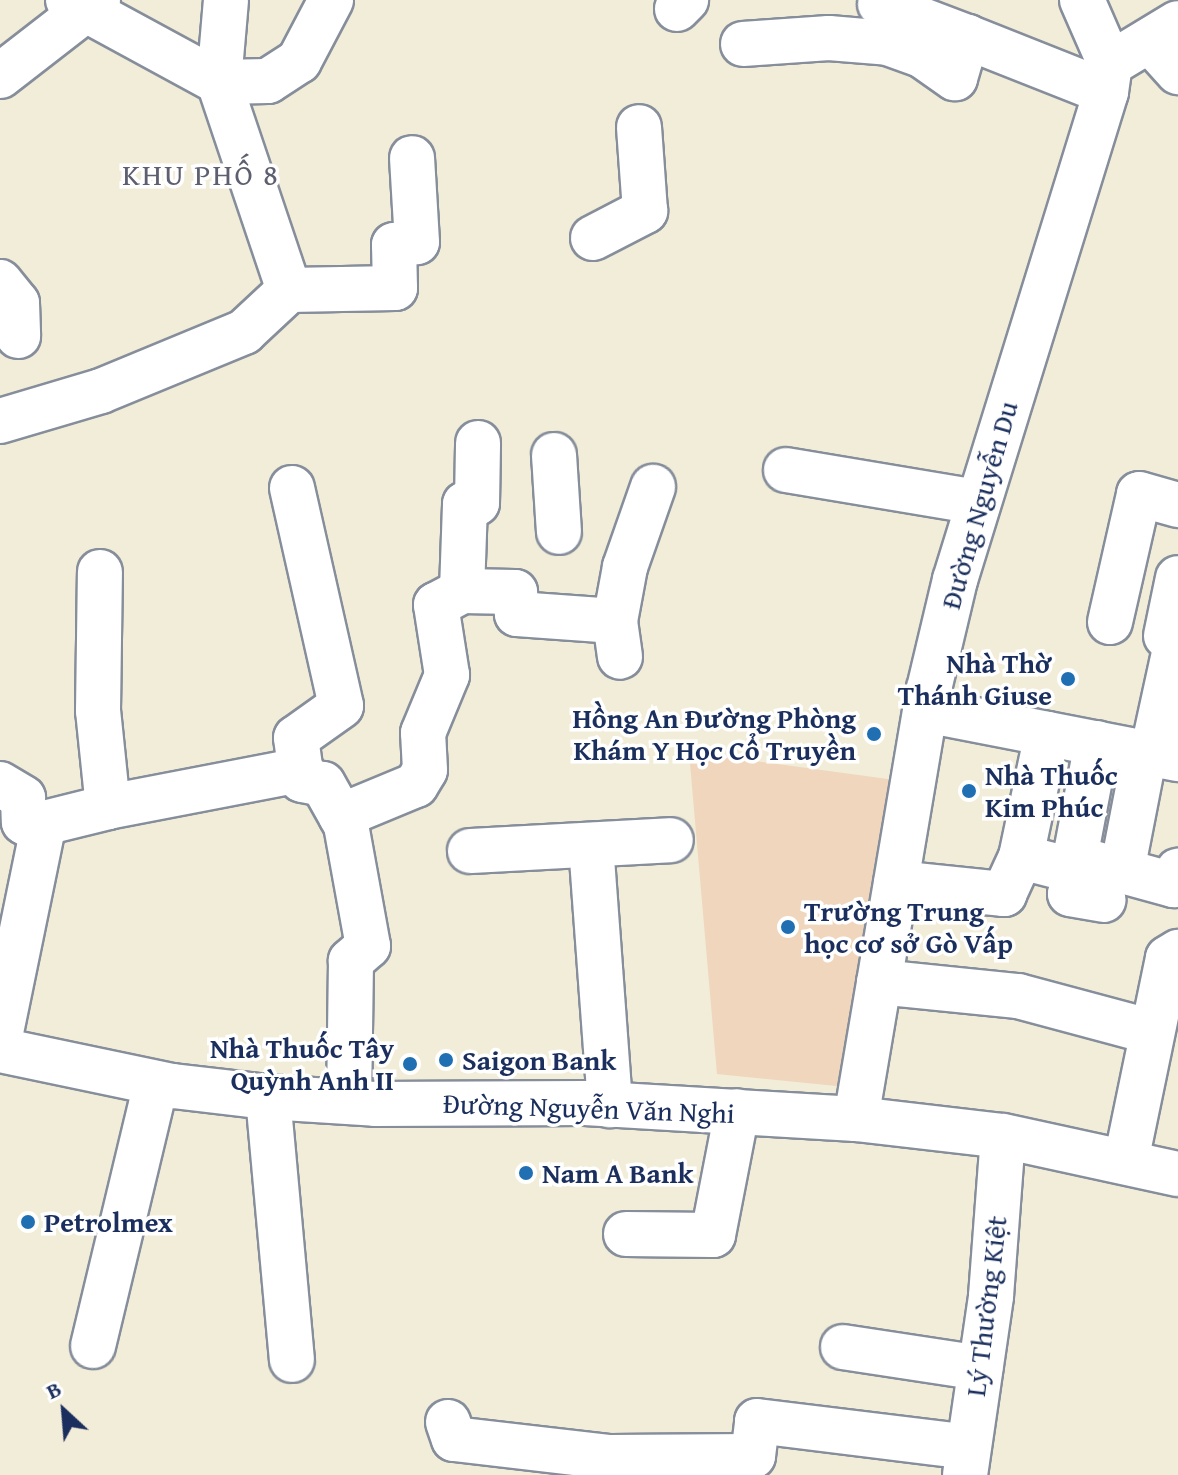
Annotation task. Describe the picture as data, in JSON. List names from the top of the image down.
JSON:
{
  "streets": {
    "street": ["Đường Nguyễn Du", "Đường Nguyễn Văn Nghi", "Lý Thường Kiệt"]
  },
  "crossings": [
    ["Đường Nguyễn Du", "Đường Nguyễn Văn Nghi"],
    ["Đường Nguyễn Văn Nghi", "Lý Thường Kiệt"]
  ],
  "districts": ["KHU PHỐ 8"],
  "places": [
    "Nhà Thờ Thánh Giuse",
    "Hồng An Đường Phòng Khám Y Học Cổ Truyền",
    "Nhà Thuốc Kim Phúc",
    "Trường Trung học cơ sở Gò Vấp",
    "Saigon Bank",
    "Nhà Thuốc Tây Quỳnh Anh II",
    "Nam A Bank",
    "Petrolmex"
  ],
  "north": "top left"
}
